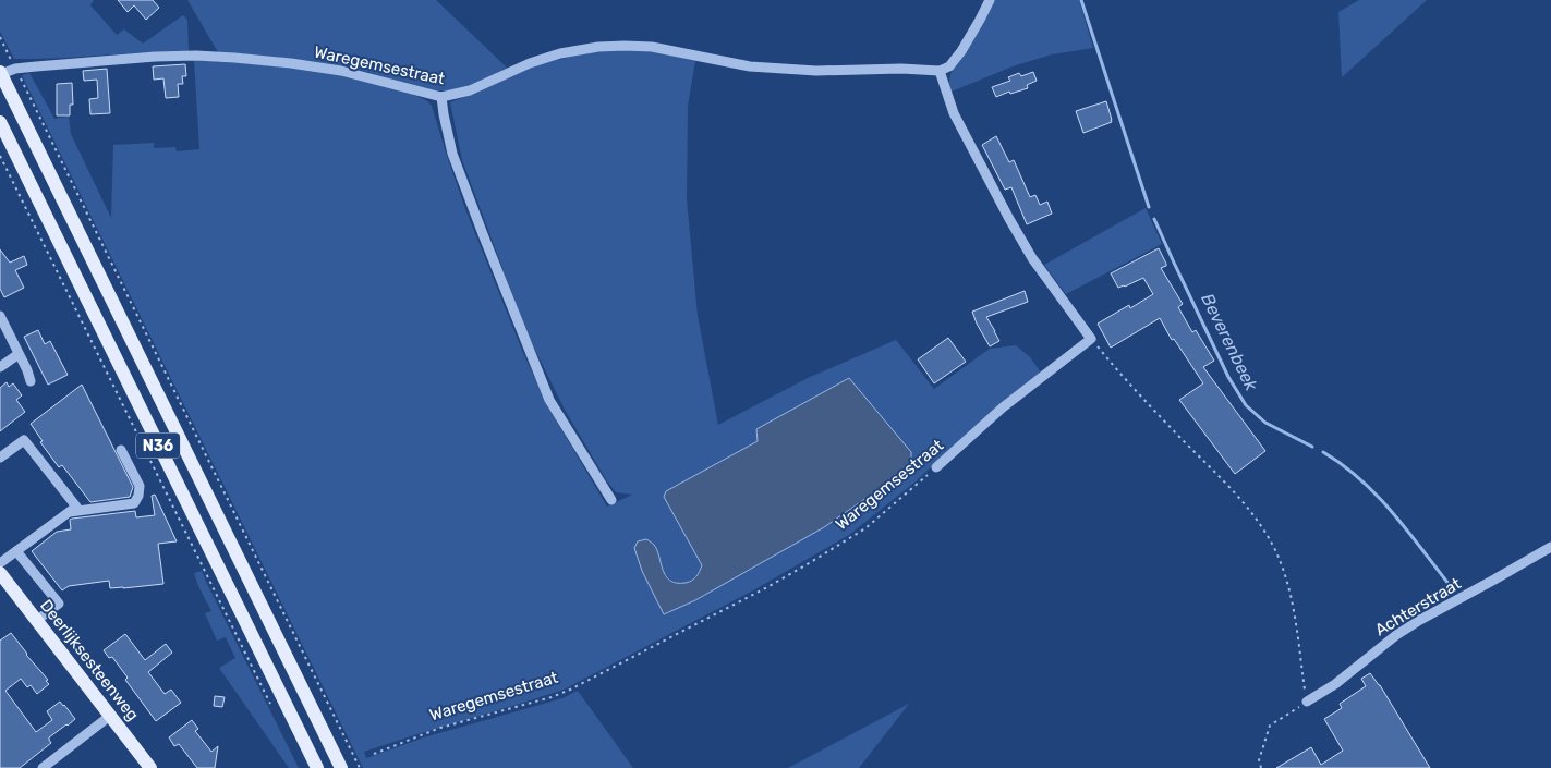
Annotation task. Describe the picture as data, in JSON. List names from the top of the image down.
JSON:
{
  "streets": {
    "main road": ["N36", "Deerlijksesteenweg"],
    "street": ["Waregemsestraat", "Achterstraat"]
  },
  "crossings": [
    ["Waregemsestraat", "N36"]
  ],
  "water": ["Beverenbeek"]
}
